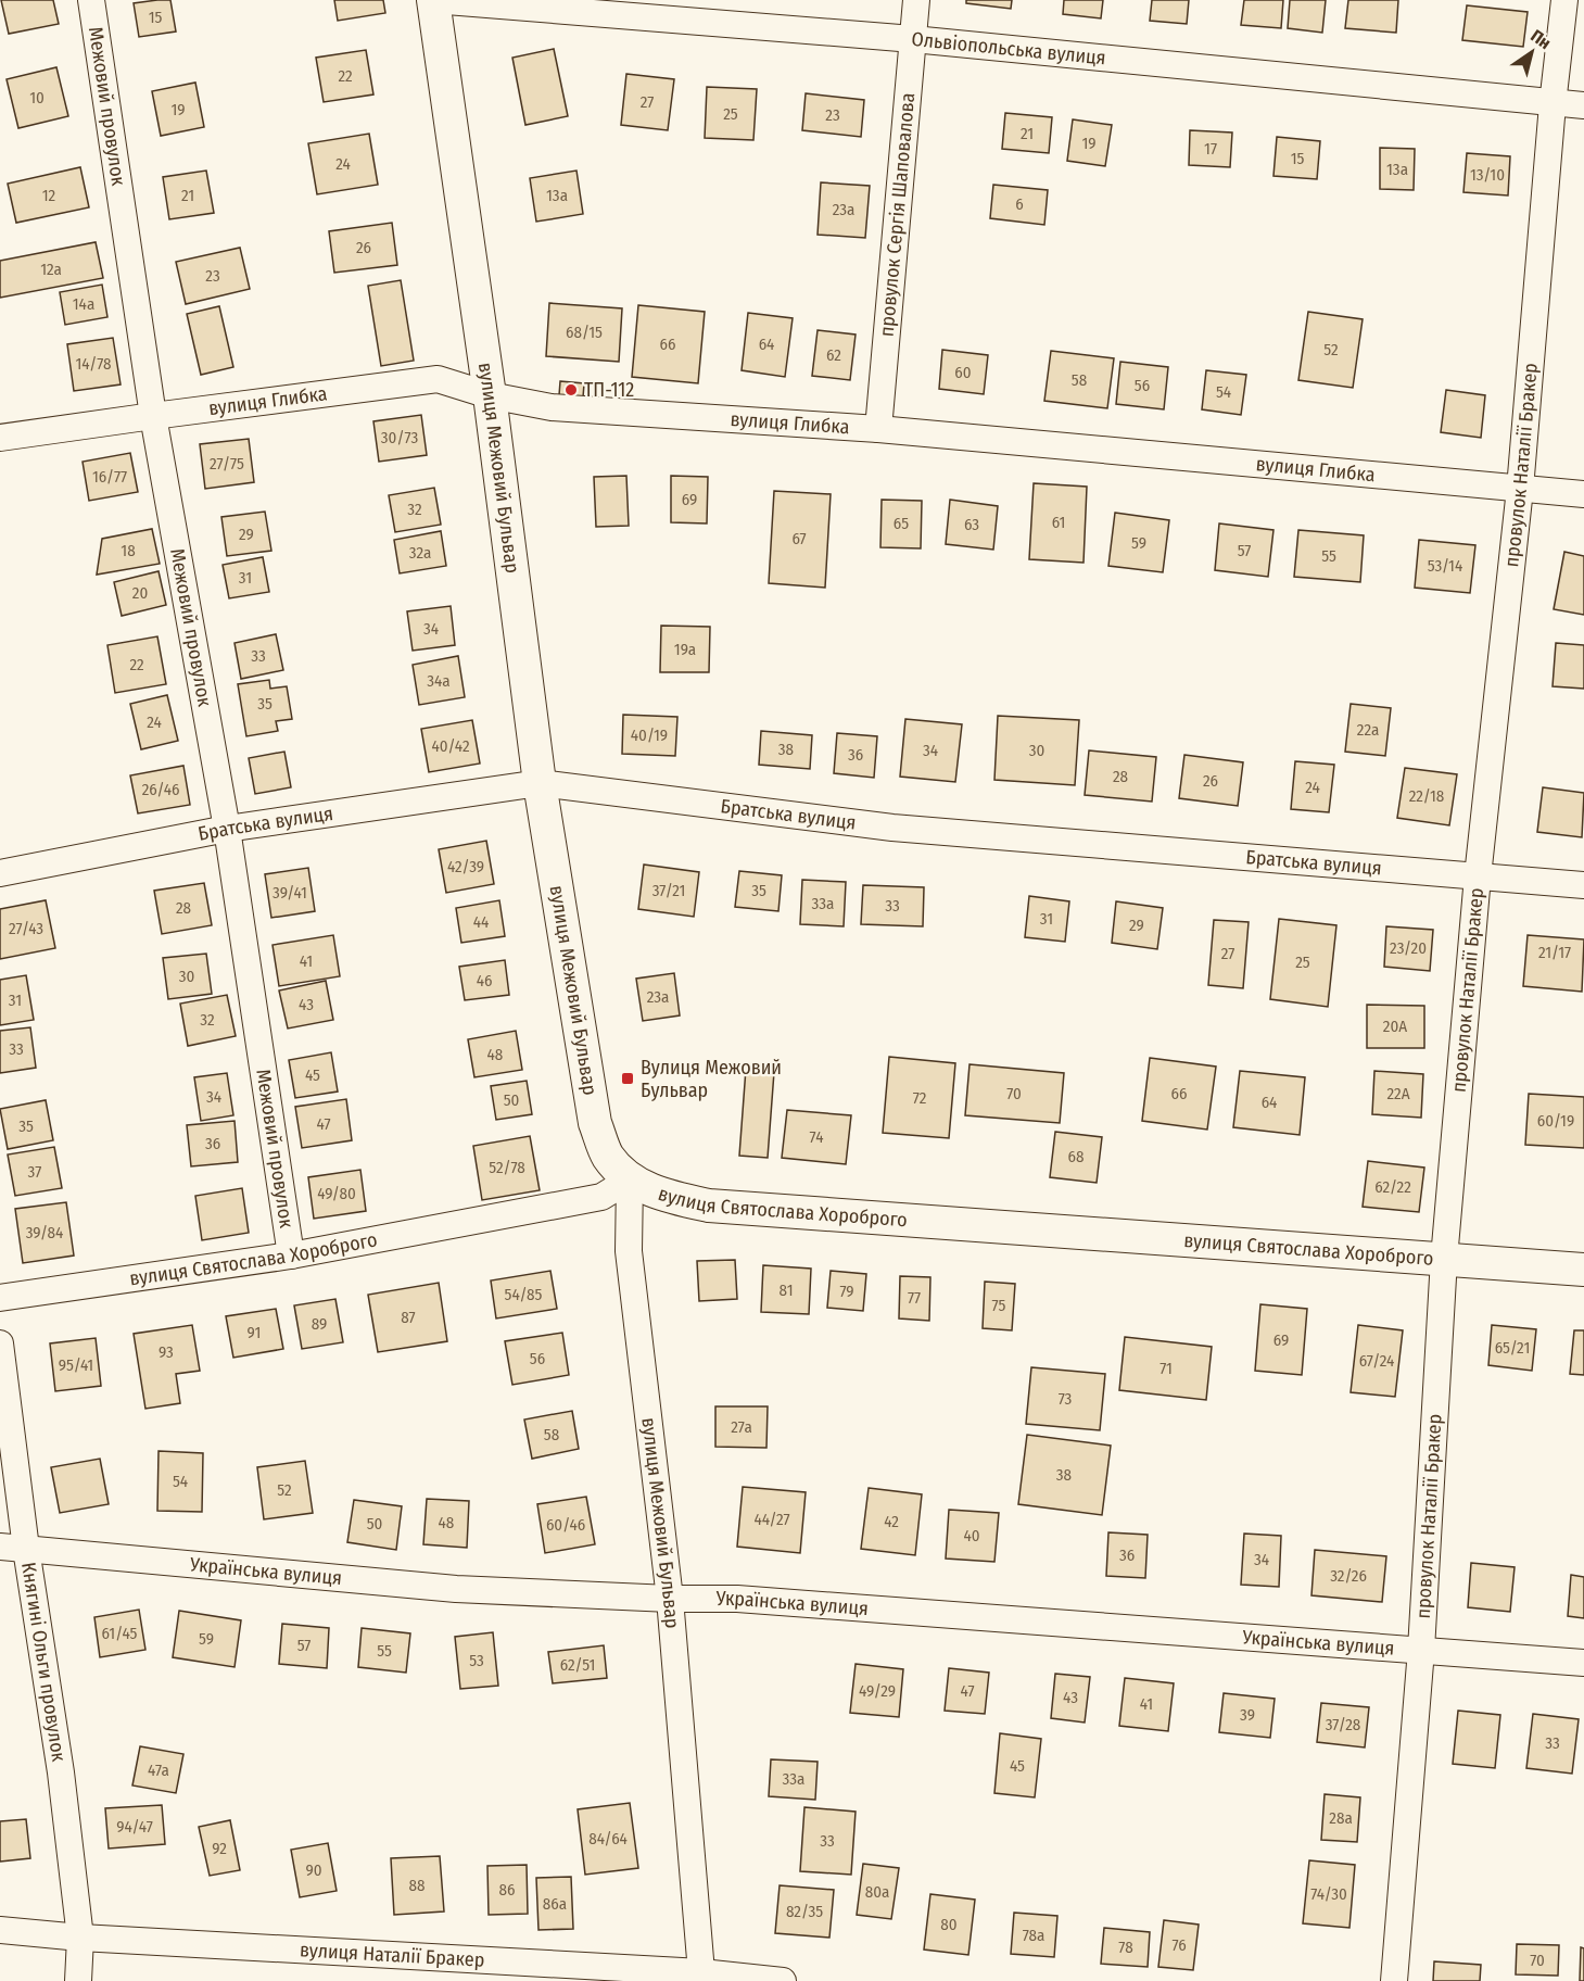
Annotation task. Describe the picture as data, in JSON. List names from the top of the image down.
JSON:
{
  "streets": {
    "street": [
      "Ольвіопольська вулиця",
      "Межовий провулок",
      "провулок Сергія Шаповалова",
      "вулиця Глибка",
      "провулок Наталії Бракер",
      "вулиця Межовий Бульвар",
      "Братська вулиця",
      "вулиця Святослава Хороброго",
      "Українська вулиця",
      "Княгині Ольги провулок",
      "вулиця Наталії Бракер"
    ]
  },
  "crossings": [
    ["Ольвіопольська вулиця", "провулок Сергія Шаповалова"],
    ["Ольвіопольська вулиця", "провулок Наталії Бракер"],
    ["Ольвіопольська вулиця", "вулиця Межовий Бульвар"],
    ["Межовий провулок", "вулиця Глибка"],
    ["Межовий провулок", "Братська вулиця"],
    ["Межовий провулок", "вулиця Святослава Хороброго"],
    ["провулок Сергія Шаповалова", "вулиця Глибка"],
    ["вулиця Глибка", "провулок Наталії Бракер"],
    ["вулиця Глибка", "вулиця Межовий Бульвар"],
    ["провулок Наталії Бракер", "Братська вулиця"],
    ["провулок Наталії Бракер", "вулиця Святослава Хороброго"],
    ["провулок Наталії Бракер", "Українська вулиця"],
    ["вулиця Межовий Бульвар", "Братська вулиця"],
    ["вулиця Межовий Бульвар", "вулиця Святослава Хороброго"],
    ["вулиця Межовий Бульвар", "Українська вулиця"],
    ["вулиця Межовий Бульвар", "вулиця Наталії Бракер"],
    ["Українська вулиця", "Княгині Ольги провулок"],
    ["Княгині Ольги провулок", "вулиця Наталії Бракер"]
  ],
  "places": {
    "other": ["ТП-112"],
    "transit": ["Вулиця Межовий Бульвар"]
  },
  "house_numbers": [
    "15",
    "22",
    "10",
    "27",
    "19",
    "25",
    "23",
    "21",
    "19",
    "17",
    "15",
    "24",
    "13а",
    "13/10",
    "12",
    "21",
    "13а",
    "6",
    "23а",
    "26",
    "12а",
    "23",
    "14а",
    "68/15",
    "66",
    "64",
    "52",
    "62",
    "14/78",
    "60",
    "58",
    "56",
    "54",
    "30/73",
    "27/75",
    "16/77",
    "69",
    "32",
    "61",
    "65",
    "63",
    "29",
    "67",
    "59",
    "18",
    "57",
    "32а",
    "55",
    "53/14",
    "31",
    "20",
    "34",
    "19а",
    "33",
    "22",
    "34а",
    "35",
    "24",
    "22а",
    "40/19",
    "40/42",
    "38",
    "34",
    "30",
    "36",
    "28",
    "26",
    "24",
    "26/46",
    "22/18",
    "42/39",
    "37/21",
    "35",
    "39/41",
    "33а",
    "33",
    "28",
    "31",
    "44",
    "29",
    "27/43",
    "23/20",
    "21/17",
    "27",
    "41",
    "25",
    "30",
    "46",
    "23а",
    "31",
    "43",
    "32",
    "20А",
    "33",
    "48",
    "45",
    "70",
    "66",
    "22А",
    "34",
    "72",
    "50",
    "64",
    "60/19",
    "47",
    "35",
    "74",
    "36",
    "68",
    "52/78",
    "37",
    "62/22",
    "49/80",
    "39/84",
    "81",
    "79",
    "54/85",
    "77",
    "75",
    "87",
    "89",
    "91",
    "69",
    "65/21",
    "93",
    "56",
    "67/24",
    "95/41",
    "71",
    "73",
    "27а",
    "58",
    "38",
    "54",
    "52",
    "44/27",
    "42",
    "48",
    "50",
    "60/46",
    "40",
    "36",
    "34",
    "32/26",
    "61/45",
    "59",
    "57",
    "55",
    "53",
    "62/51",
    "49/29",
    "47",
    "43",
    "41",
    "39",
    "37/28",
    "33",
    "45",
    "47а",
    "33а",
    "28а",
    "94/47",
    "84/64",
    "33",
    "92",
    "90",
    "88",
    "86",
    "80а",
    "74/30",
    "86а",
    "82/35",
    "80",
    "78а",
    "76",
    "78",
    "70"
  ],
  "north": "top right"
}
